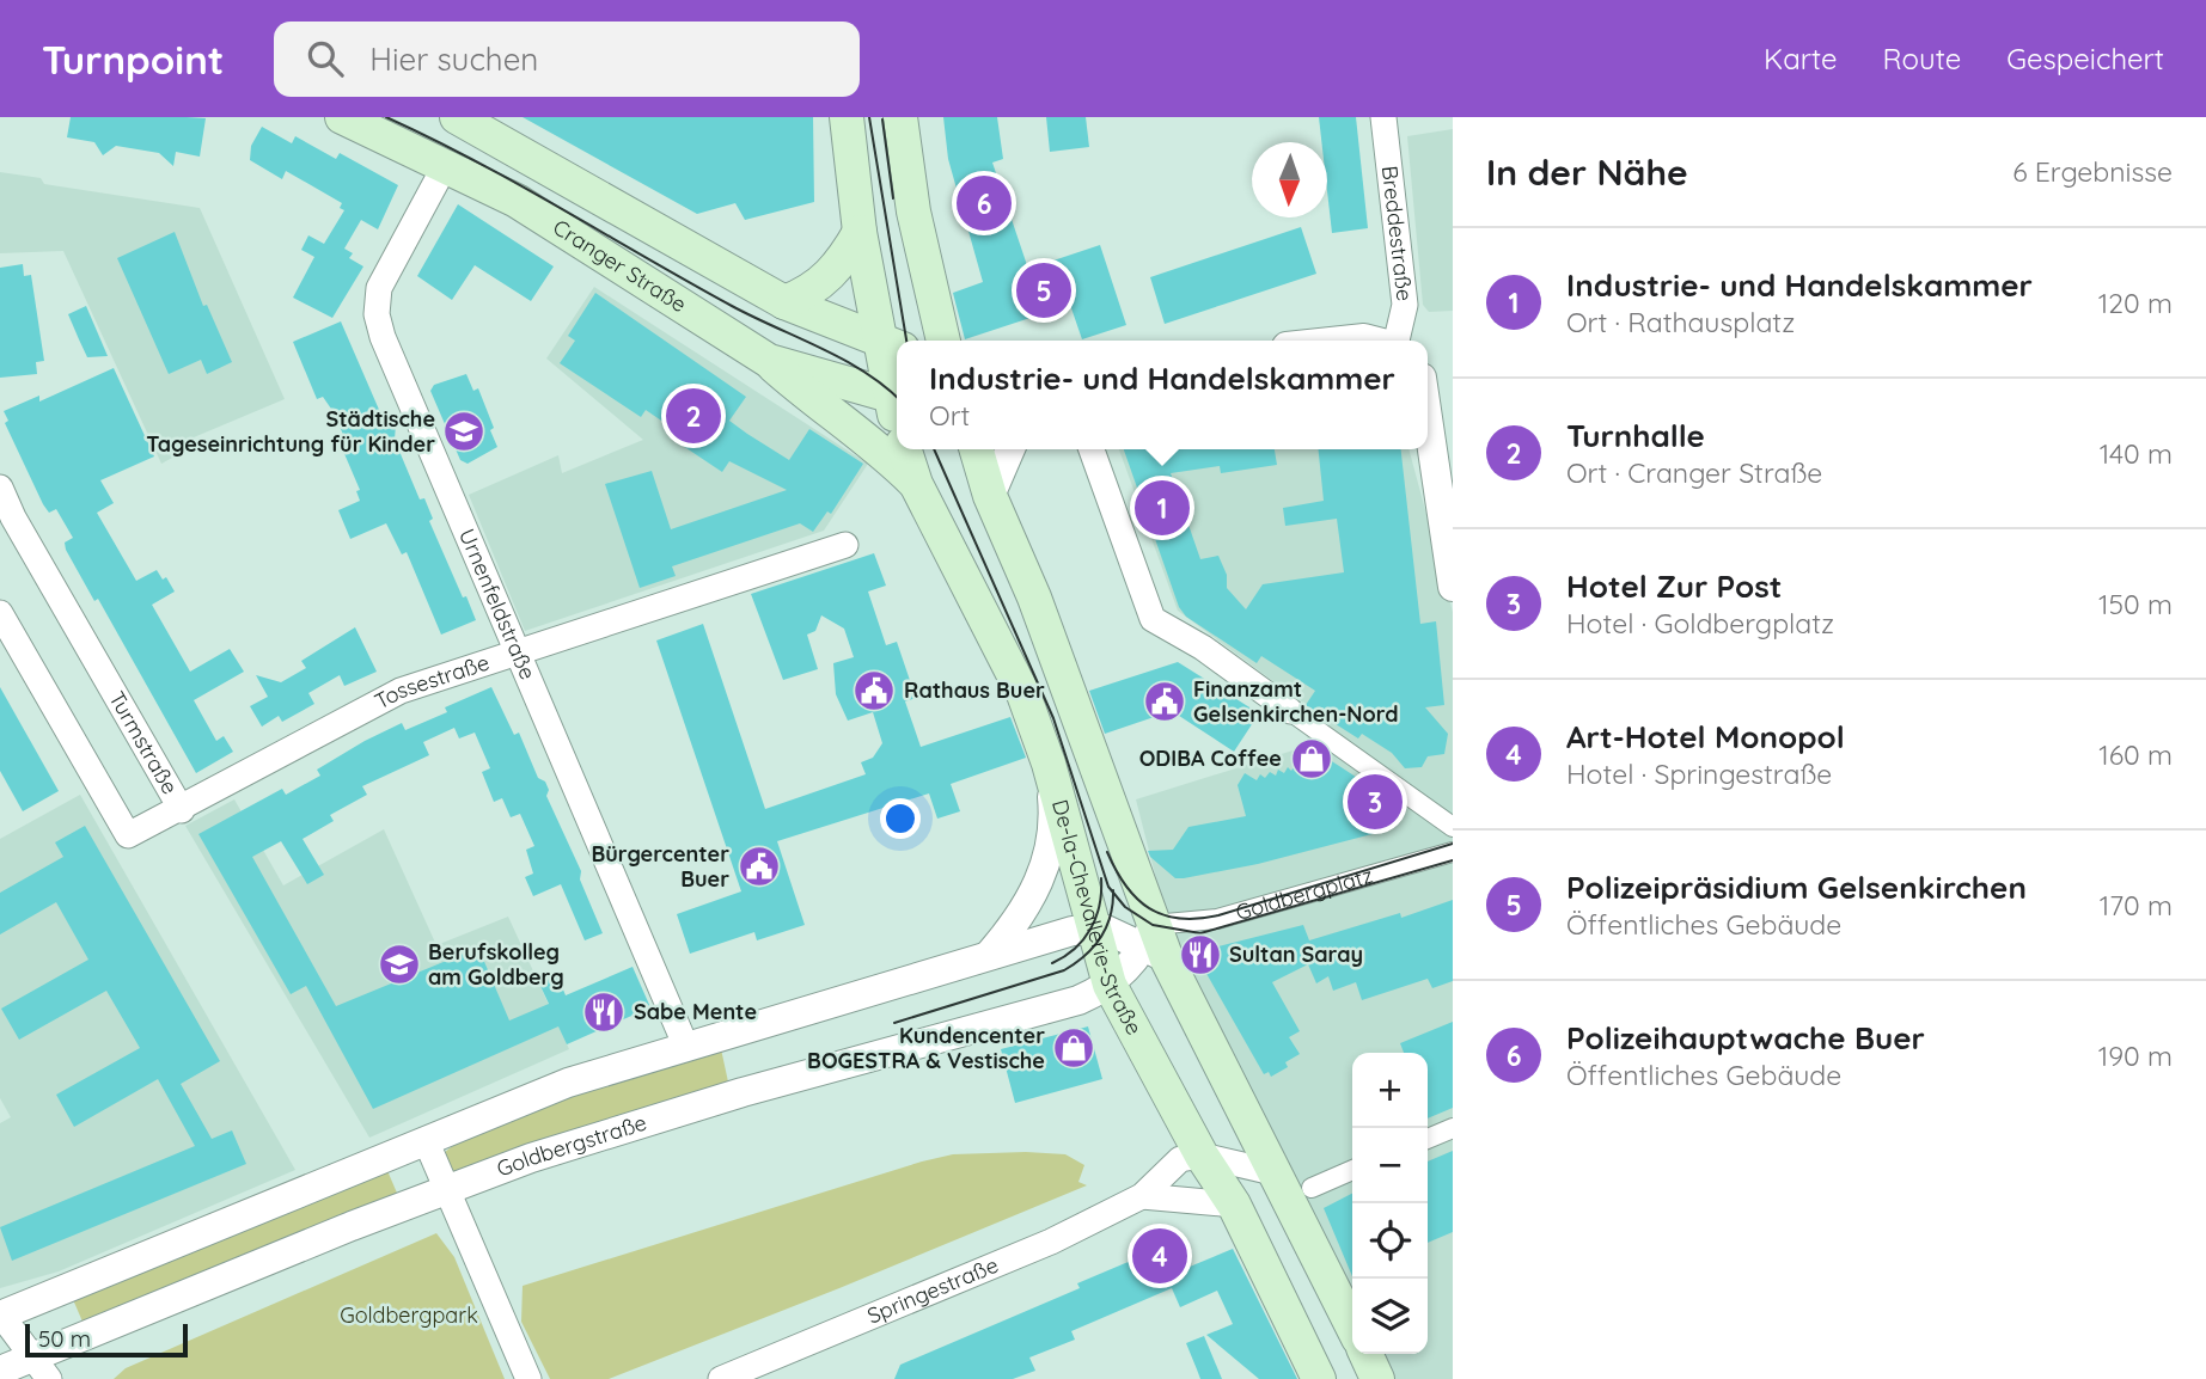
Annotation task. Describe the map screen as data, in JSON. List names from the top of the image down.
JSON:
{
  "streets": {
    "main road": ["Cranger Straße", "De-la-Chevallerie-Straße"],
    "street": [
      "Breddestraße",
      "Urnenfeldstraße",
      "Tossestraße",
      "Turmstraße",
      "Goldbergplatz",
      "Goldbergstraße",
      "Springestraße"
    ]
  },
  "crossings": [
    ["Cranger Straße", "Urnenfeldstraße"],
    ["Cranger Straße", "De-la-Chevallerie-Straße"],
    ["Urnenfeldstraße", "Tossestraße"],
    ["Tossestraße", "Turmstraße"],
    ["Goldbergplatz", "Goldbergstraße"],
    ["De-la-Chevallerie-Straße", "Goldbergstraße"],
    ["De-la-Chevallerie-Straße", "Springestraße"]
  ],
  "parks": ["Goldbergpark"],
  "places": {
    "school or university": ["Städtische Tageseinrichtung für Kinder", "Berufskolleg am Goldberg"],
    "public building": ["Rathaus Buer", "Finanzamt Gelsenkirchen-Nord", "Bürgercenter Buer"],
    "shop": ["ODIBA Coffee", "Kundencenter BOGESTRA & Vestische"],
    "restaurant": ["Sultan Saray", "Sabe Mente"]
  },
  "scale_bar": "50 m",
  "north": "bottom",
  "page": {
    "header": "Turnpoint",
    "search": "Hier suchen",
    "nav": ["Karte", "Route", "Gespeichert"],
    "heading": ["In der Nähe", "6 Ergebnisse"],
    "pins": [
      "6",
      "5",
      "2",
      "1",
      "3",
      "4"
    ],
    "list": [
      {
        "mark": "1",
        "name": "Industrie- und Handelskammer",
        "note": "Ort · Rathausplatz",
        "value": "120 m"
      },
      {
        "mark": "2",
        "name": "Turnhalle",
        "note": "Ort · Cranger Straße",
        "value": "140 m"
      },
      {
        "mark": "3",
        "name": "Hotel Zur Post",
        "note": "Hotel · Goldbergplatz",
        "value": "150 m"
      },
      {
        "mark": "4",
        "name": "Art-Hotel Monopol",
        "note": "Hotel · Springestraße",
        "value": "160 m"
      },
      {
        "mark": "5",
        "name": "Polizeipräsidium Gelsenkirchen",
        "note": "Öffentliches Gebäude",
        "value": "170 m"
      },
      {
        "mark": "6",
        "name": "Polizeihauptwache Buer",
        "note": "Öffentliches Gebäude",
        "value": "190 m"
      }
    ],
    "popup": ["Industrie- und Handelskammer", "Ort"],
    "map_buttons": ["+", "−"],
    "scale": "50 m"
  }
}
